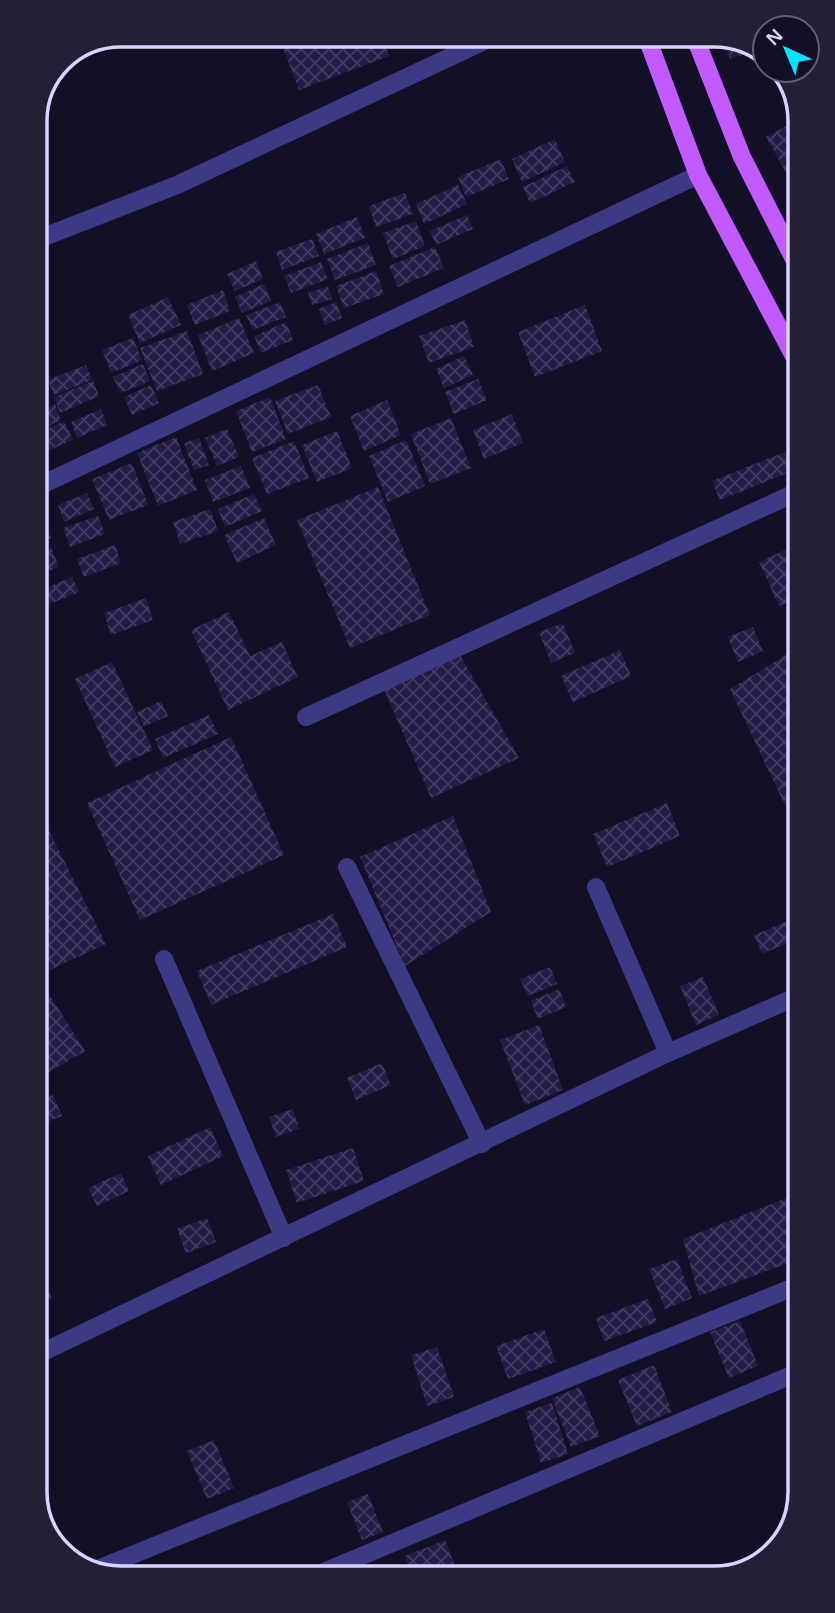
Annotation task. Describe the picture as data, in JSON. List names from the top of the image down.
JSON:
{
  "north": "top left"
}
